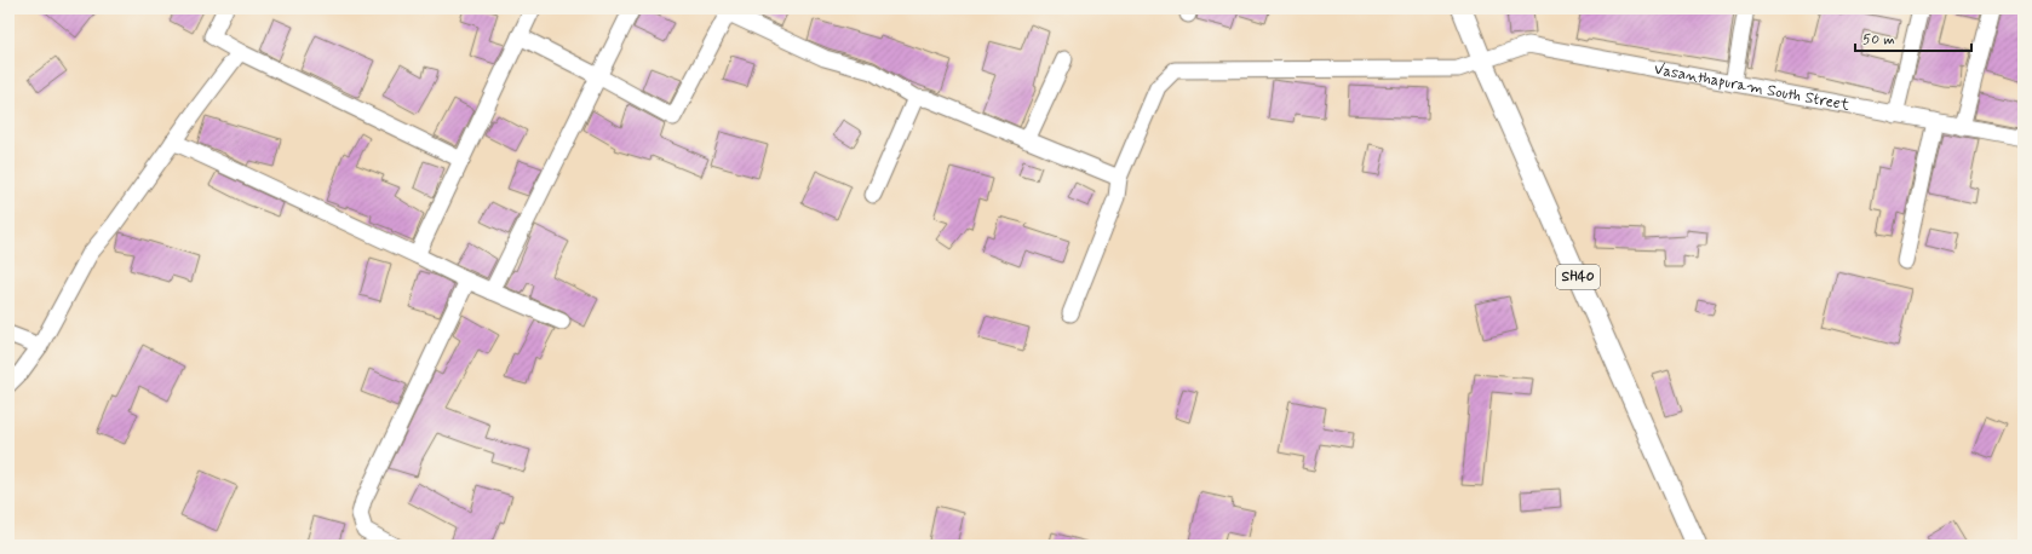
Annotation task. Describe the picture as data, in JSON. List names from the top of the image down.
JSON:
{
  "streets": {
    "main road": ["SH40"],
    "street": ["Vasanthapuram South Street"]
  },
  "crossings": [
    ["Vasanthapuram South Street", "SH40"]
  ],
  "scale_bar": "50 m"
}
